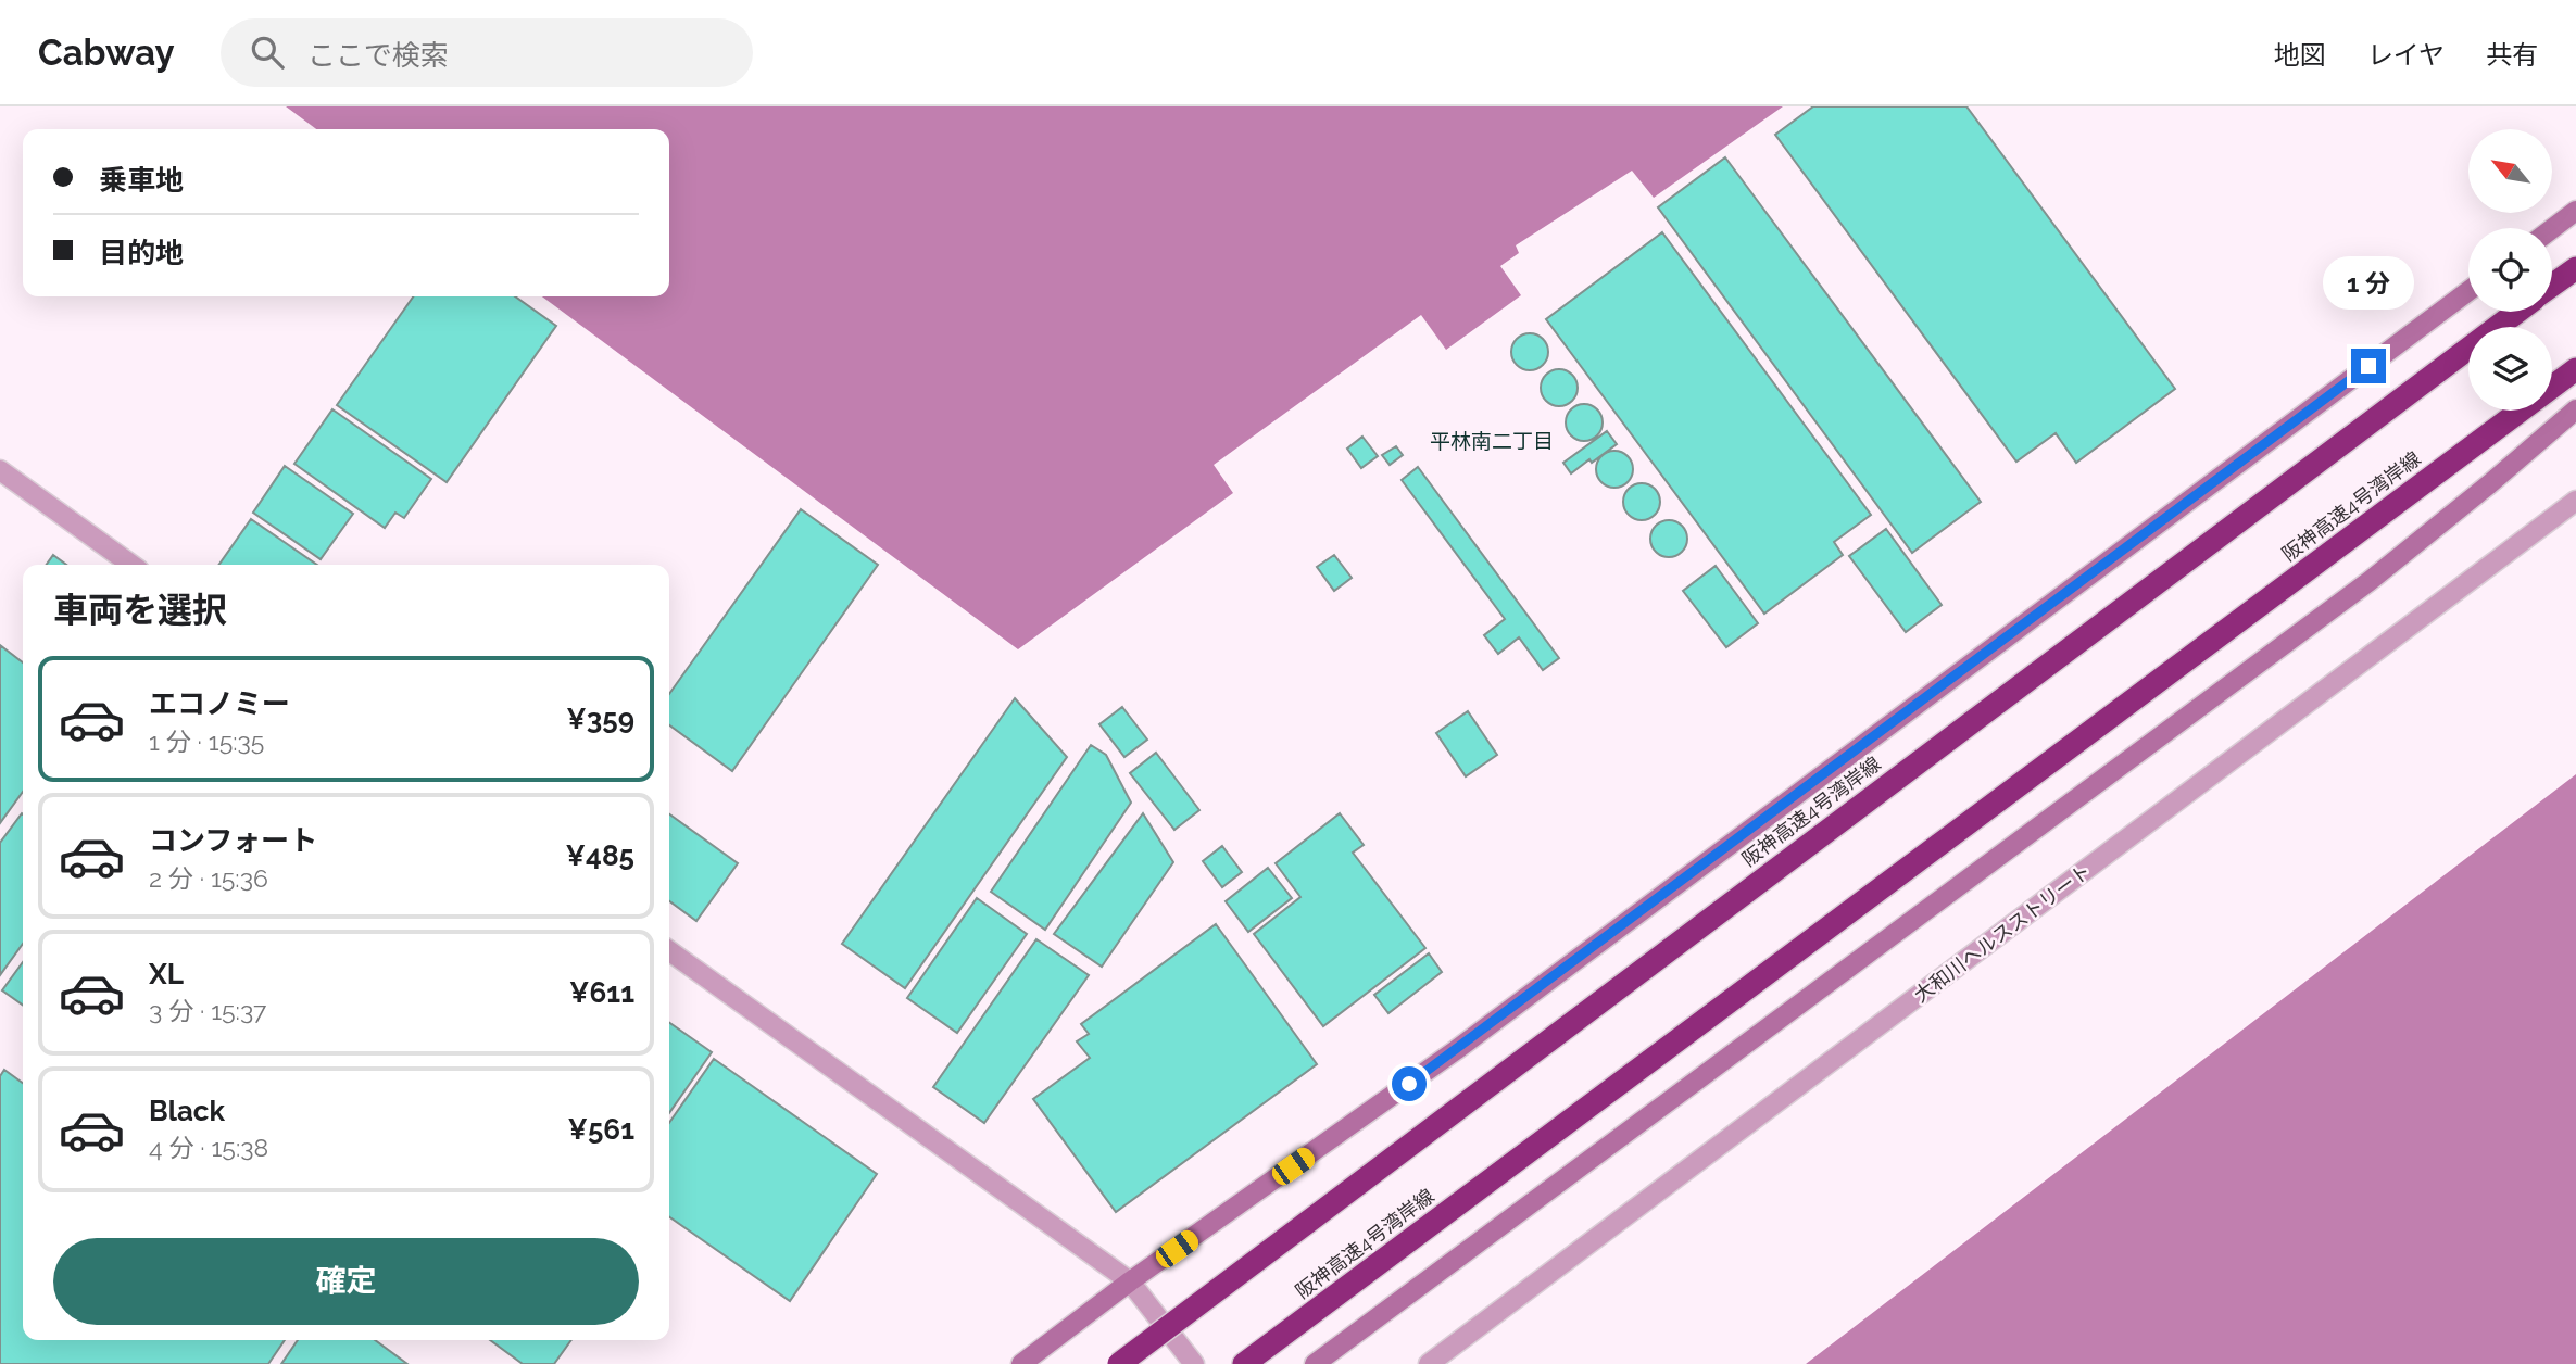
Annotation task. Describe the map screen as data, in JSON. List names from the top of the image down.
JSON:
{
  "streets": {
    "highway": ["阪神高速4号湾岸線"],
    "street": ["大和川ヘルスストリート"]
  },
  "districts": ["平林南二丁目"],
  "north": "top left",
  "page": {
    "header": "Cabway",
    "search": "ここで検索",
    "nav": ["地図", "レイヤ", "共有"],
    "banner": ["乗車地", "目的地"],
    "bubble": "1 分",
    "heading": "車両を選択",
    "list": [
      {
        "name": "エコノミー",
        "note": "1 分 · 15:35",
        "value": "¥359"
      },
      {
        "name": "コンフォート",
        "note": "2 分 · 15:36",
        "value": "¥485"
      },
      {
        "name": "XL",
        "note": "3 分 · 15:37",
        "value": "¥611"
      },
      {
        "name": "Black",
        "note": "4 分 · 15:38",
        "value": "¥561"
      }
    ],
    "buttons": "確定"
  }
}
